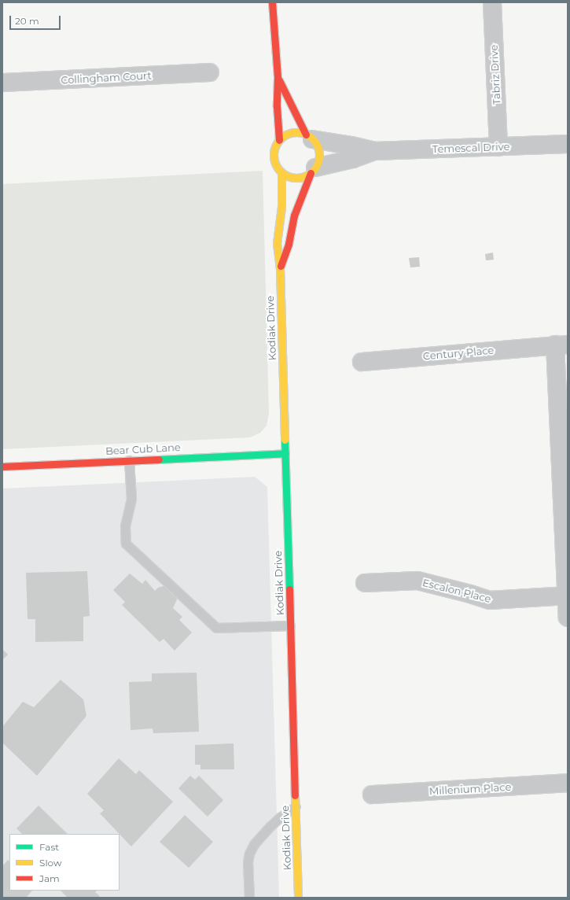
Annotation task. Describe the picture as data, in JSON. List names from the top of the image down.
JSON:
{
  "streets": {
    "street": [
      "Tabriz Drive",
      "Collingham Court",
      "Temescal Drive",
      "Kodiak Drive",
      "Century Place",
      "Bear Cub Lane",
      "Escalon Place",
      "Millenium Place"
    ]
  },
  "crossings": [
    ["Tabriz Drive", "Temescal Drive"],
    ["Temescal Drive", "Kodiak Drive"],
    ["Kodiak Drive", "Bear Cub Lane"]
  ],
  "legend": ["Fast", "Slow", "Jam"],
  "scale_bar": "20 m"
}
